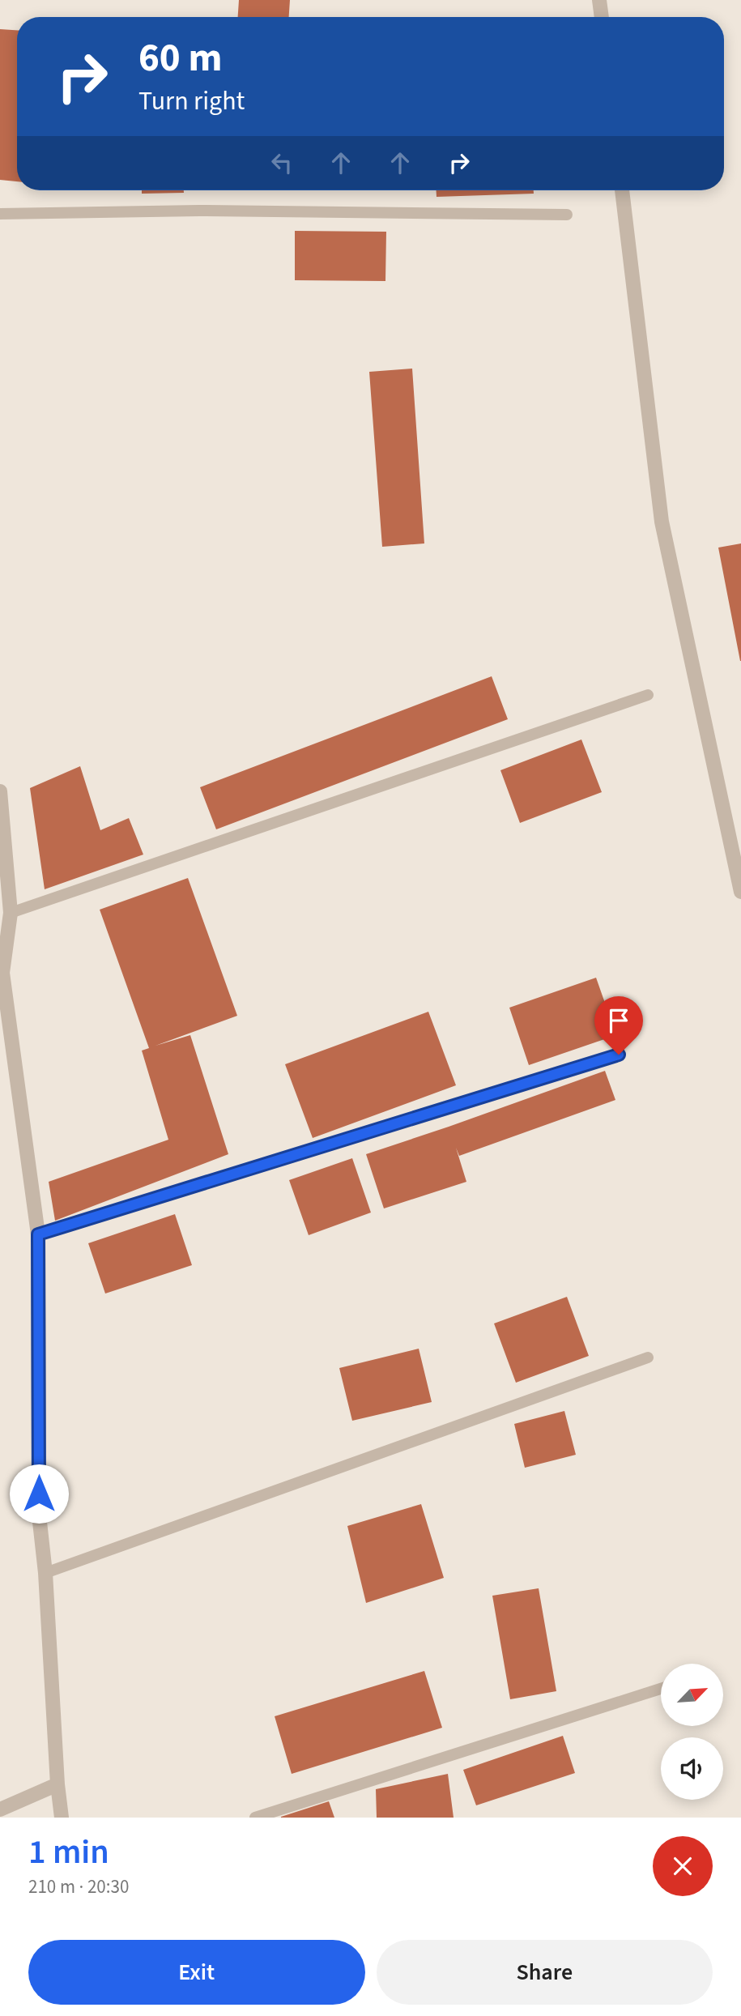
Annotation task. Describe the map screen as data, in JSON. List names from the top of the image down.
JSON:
{
  "north": "top right",
  "page": {
    "turn": ["60 m", "Turn right"],
    "heading": ["1 min", "210 m · 20:30"],
    "buttons": ["Exit", "Share"]
  }
}
